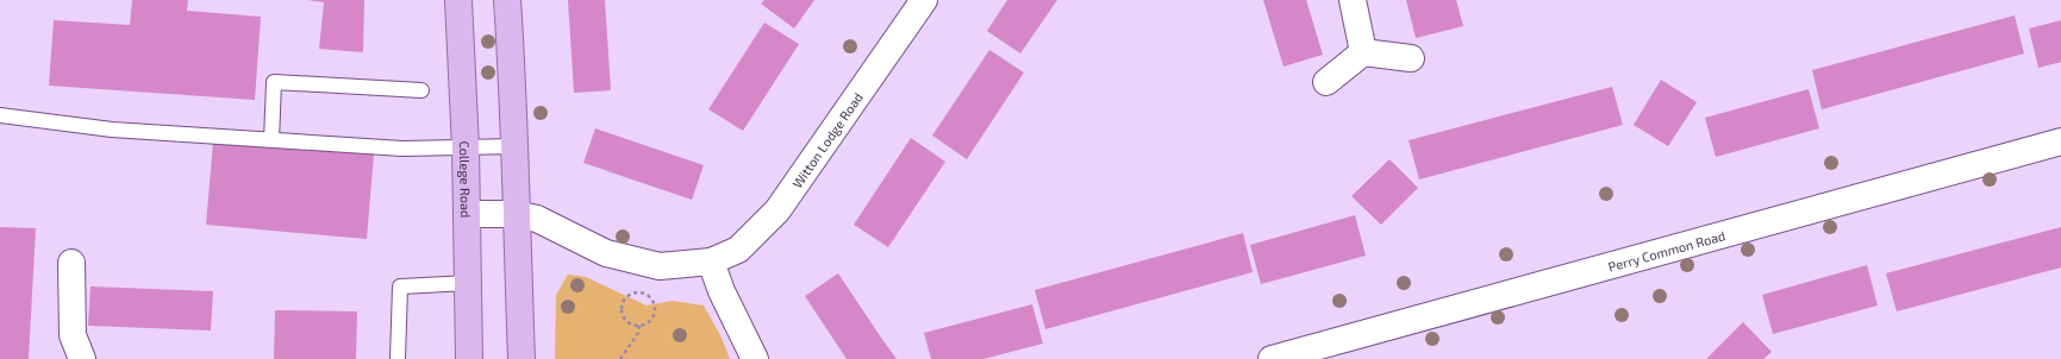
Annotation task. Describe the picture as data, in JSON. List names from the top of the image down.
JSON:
{
  "streets": {
    "main road": ["College Road"],
    "street": ["Witton Lodge Road", "Perry Common Road"]
  }
}
